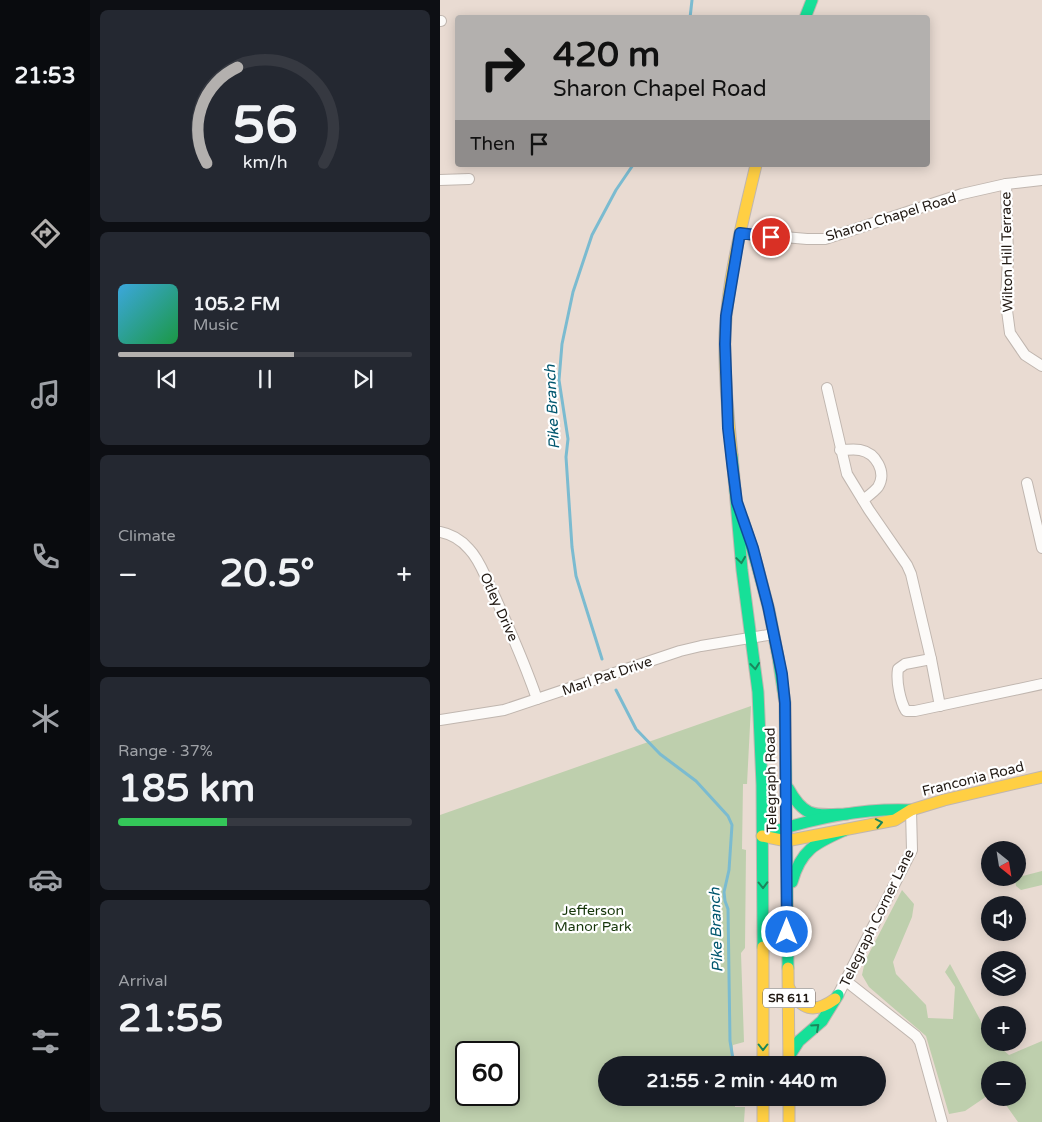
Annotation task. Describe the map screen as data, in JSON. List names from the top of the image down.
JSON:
{
  "streets": {
    "main road": ["Franconia Road", "Telegraph Road", "SR 611"],
    "street": [
      "Sharon Chapel Road",
      "Wilton Hill Terrace",
      "Otley Drive",
      "Marl Pat Drive",
      "Telegraph Corner Lane"
    ]
  },
  "crossings": [
    ["Sharon Chapel Road", "Wilton Hill Terrace"],
    ["Sharon Chapel Road", "Telegraph Road"],
    ["Otley Drive", "Marl Pat Drive"],
    ["Marl Pat Drive", "Telegraph Road"],
    ["Franconia Road", "Telegraph Road"],
    ["Franconia Road", "Telegraph Corner Lane"]
  ],
  "water": ["Pike Branch"],
  "parks": ["Jefferson Manor Park"],
  "north": "bottom right",
  "page": {
    "tabs": "21:53",
    "turn": ["420 m", "Sharon Chapel Road"],
    "then": "Then",
    "song": ["105.2 FM", "Music"],
    "tile": [
      "Climate",
      ["Range · 37%", "185 km"],
      ["Arrival", "21:55"]
    ],
    "heat": ["−", "20.5°", "+"],
    "map_buttons": ["+", "−"],
    "limit": "60",
    "trip": "21:55 · 2 min · 440 m",
    "gauge": ["56", "km/h"]
  }
}
